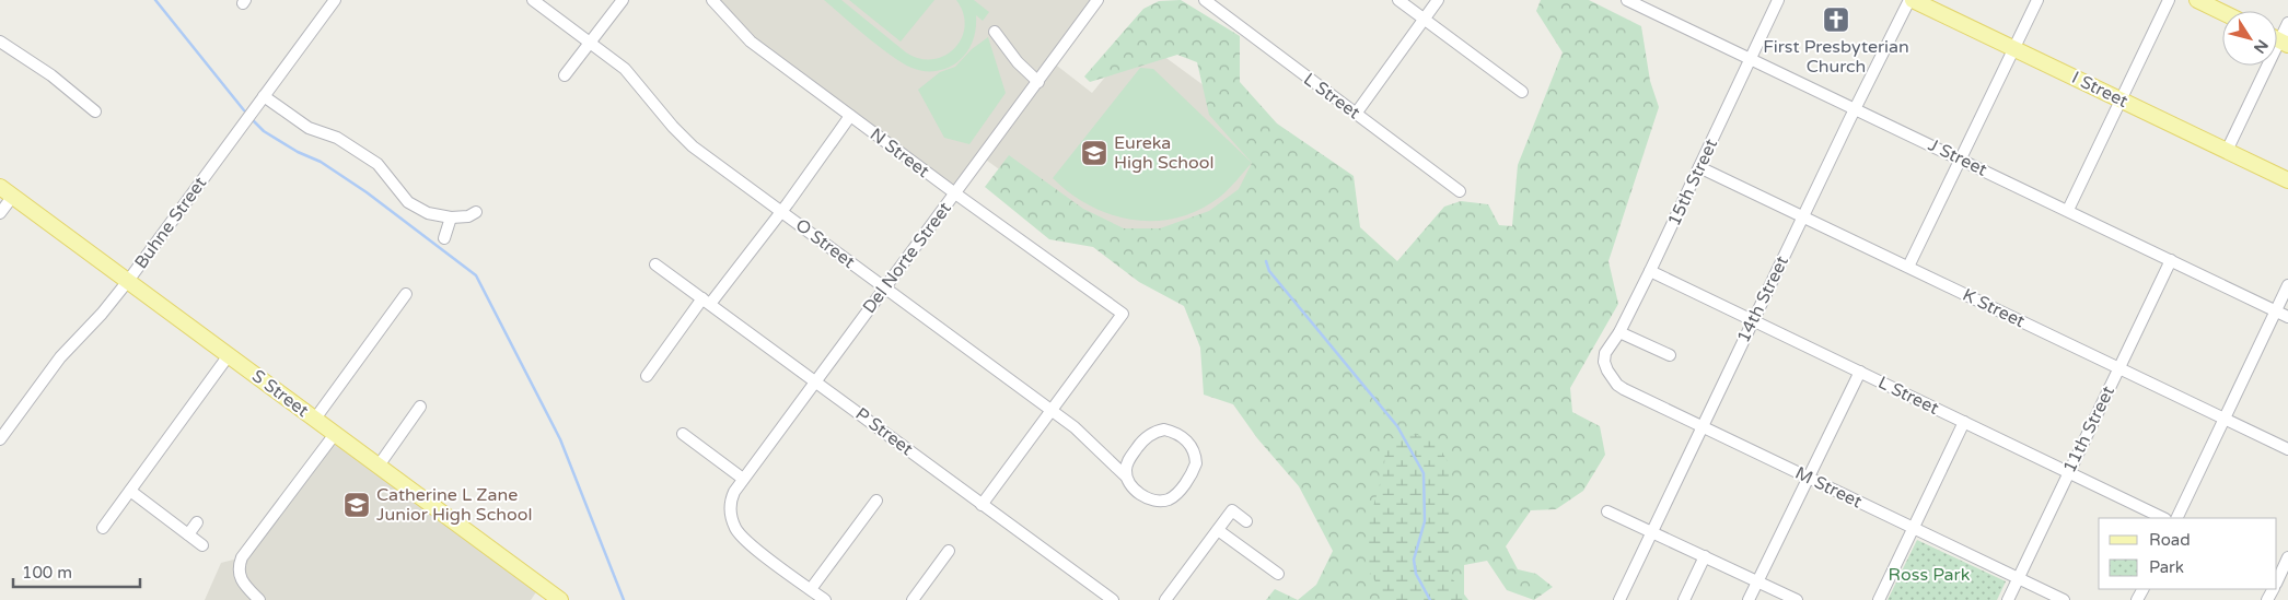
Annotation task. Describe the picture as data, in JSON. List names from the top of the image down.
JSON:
{
  "streets": {
    "main road": ["I Street", "S Street"],
    "street": [
      "L Street",
      "N Street",
      "J Street",
      "15th Street",
      "Buhne Street",
      "O Street",
      "Del Norte Street",
      "14th Street",
      "K Street",
      "11th Street",
      "P Street",
      "M Street"
    ]
  },
  "crossings": [
    ["I Street", "14th Street"],
    ["L Street", "15th Street"],
    ["L Street", "14th Street"],
    ["L Street", "11th Street"],
    ["N Street", "O Street"],
    ["N Street", "Del Norte Street"],
    ["J Street", "15th Street"],
    ["J Street", "14th Street"],
    ["J Street", "11th Street"],
    ["15th Street", "K Street"],
    ["15th Street", "M Street"],
    ["Buhne Street", "S Street"],
    ["O Street", "Del Norte Street"],
    ["Del Norte Street", "P Street"],
    ["14th Street", "K Street"],
    ["14th Street", "M Street"],
    ["K Street", "11th Street"],
    ["11th Street", "M Street"]
  ],
  "parks": ["Ross Park"],
  "places": {
    "church": ["First Presbyterian Church"],
    "school or university": ["Eureka High School", "Catherine L Zane Junior High School"]
  },
  "legend": ["Road", "Park"],
  "scale_bar": "100 m",
  "north": "bottom right"
}
